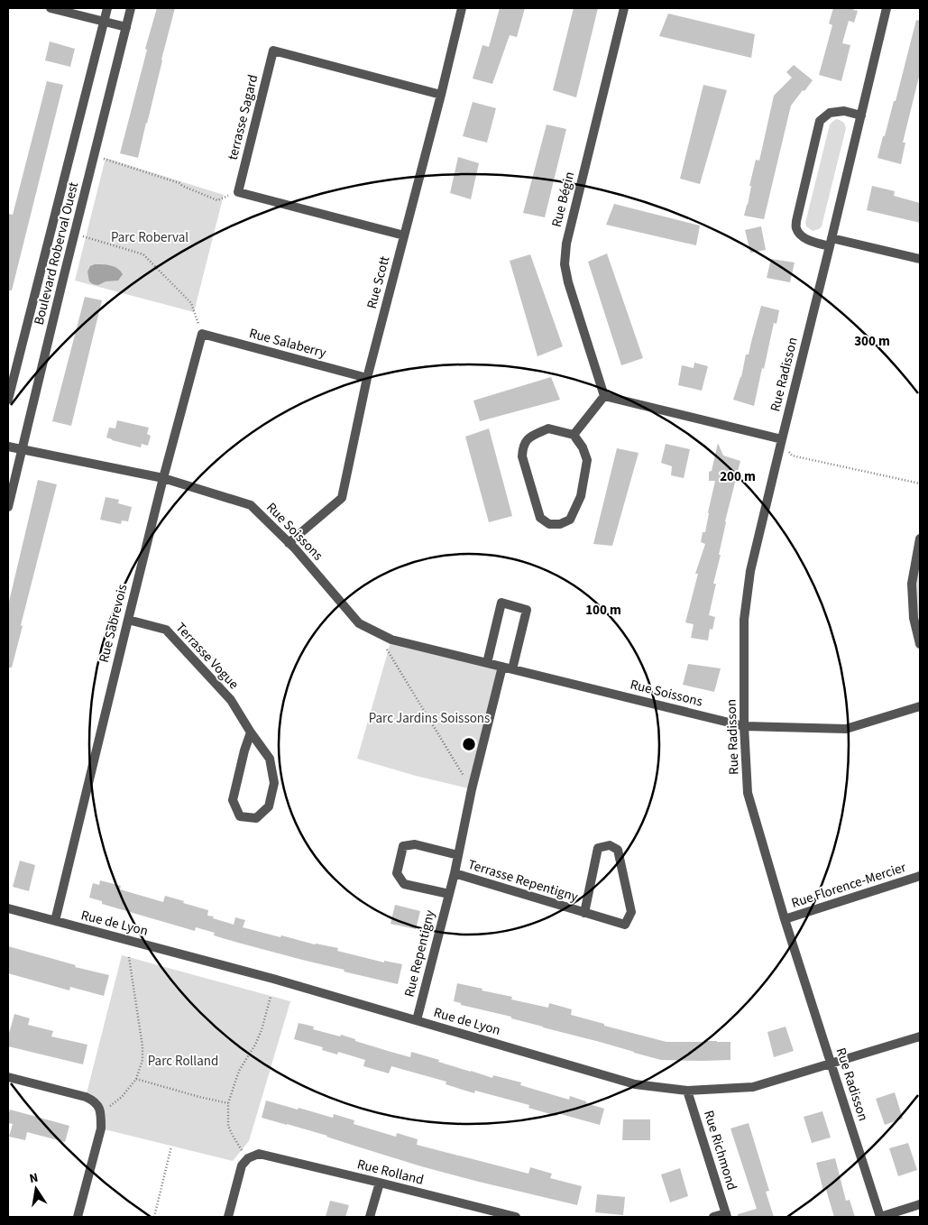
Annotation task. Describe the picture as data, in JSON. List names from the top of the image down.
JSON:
{
  "streets": {
    "street": [
      "terrasse Sagard",
      "Rue Bégin",
      "Boulevard Roberval Ouest",
      "Rue Scott",
      "Rue Salaberry",
      "Rue Radisson",
      "Rue Soissons",
      "Rue Sabrevois",
      "Terrasse Vogue",
      "Terrasse Repentigny",
      "Rue Florence-Mercier",
      "Rue de Lyon",
      "Rue Repentigny",
      "Rue Richmond",
      "Rue Rolland"
    ]
  },
  "crossings": [
    ["terrasse Sagard", "Rue Scott"],
    ["Boulevard Roberval Ouest", "Rue Soissons"],
    ["Rue Scott", "Rue Salaberry"],
    ["Rue Scott", "Rue Soissons"],
    ["Rue Salaberry", "Rue Sabrevois"],
    ["Rue Radisson", "Rue Soissons"],
    ["Rue Radisson", "Rue Florence-Mercier"],
    ["Rue Radisson", "Rue de Lyon"],
    ["Rue Soissons", "Rue Sabrevois"],
    ["Rue Soissons", "Rue Repentigny"],
    ["Rue Sabrevois", "Terrasse Vogue"],
    ["Rue Sabrevois", "Rue de Lyon"],
    ["Terrasse Repentigny", "Rue Repentigny"],
    ["Rue de Lyon", "Rue Repentigny"],
    ["Rue de Lyon", "Rue Richmond"]
  ],
  "parks": ["Parc Roberval", "Parc Jardins Soissons", "Parc Rolland"],
  "north": "top",
  "rings": ["300 m", "200 m", "100 m"]
}
